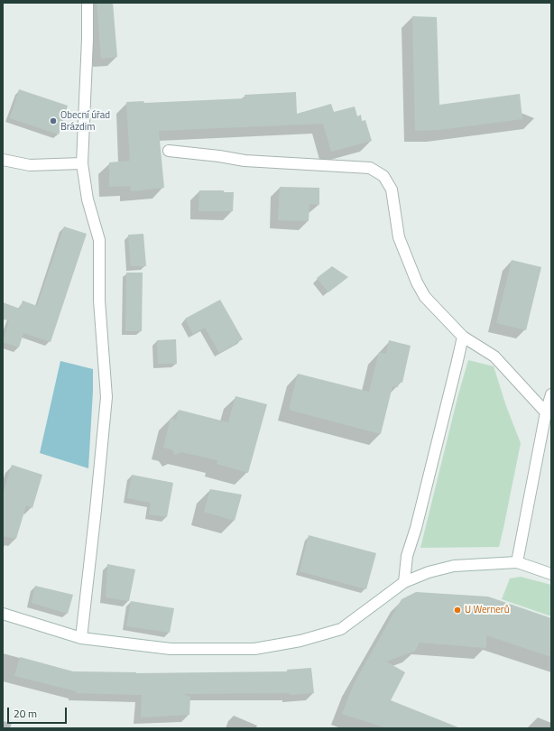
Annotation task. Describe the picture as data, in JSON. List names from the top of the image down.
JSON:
{
  "places": ["Obecní úřad Brázdim", "U Wernerů"],
  "scale_bar": "20 m"
}
